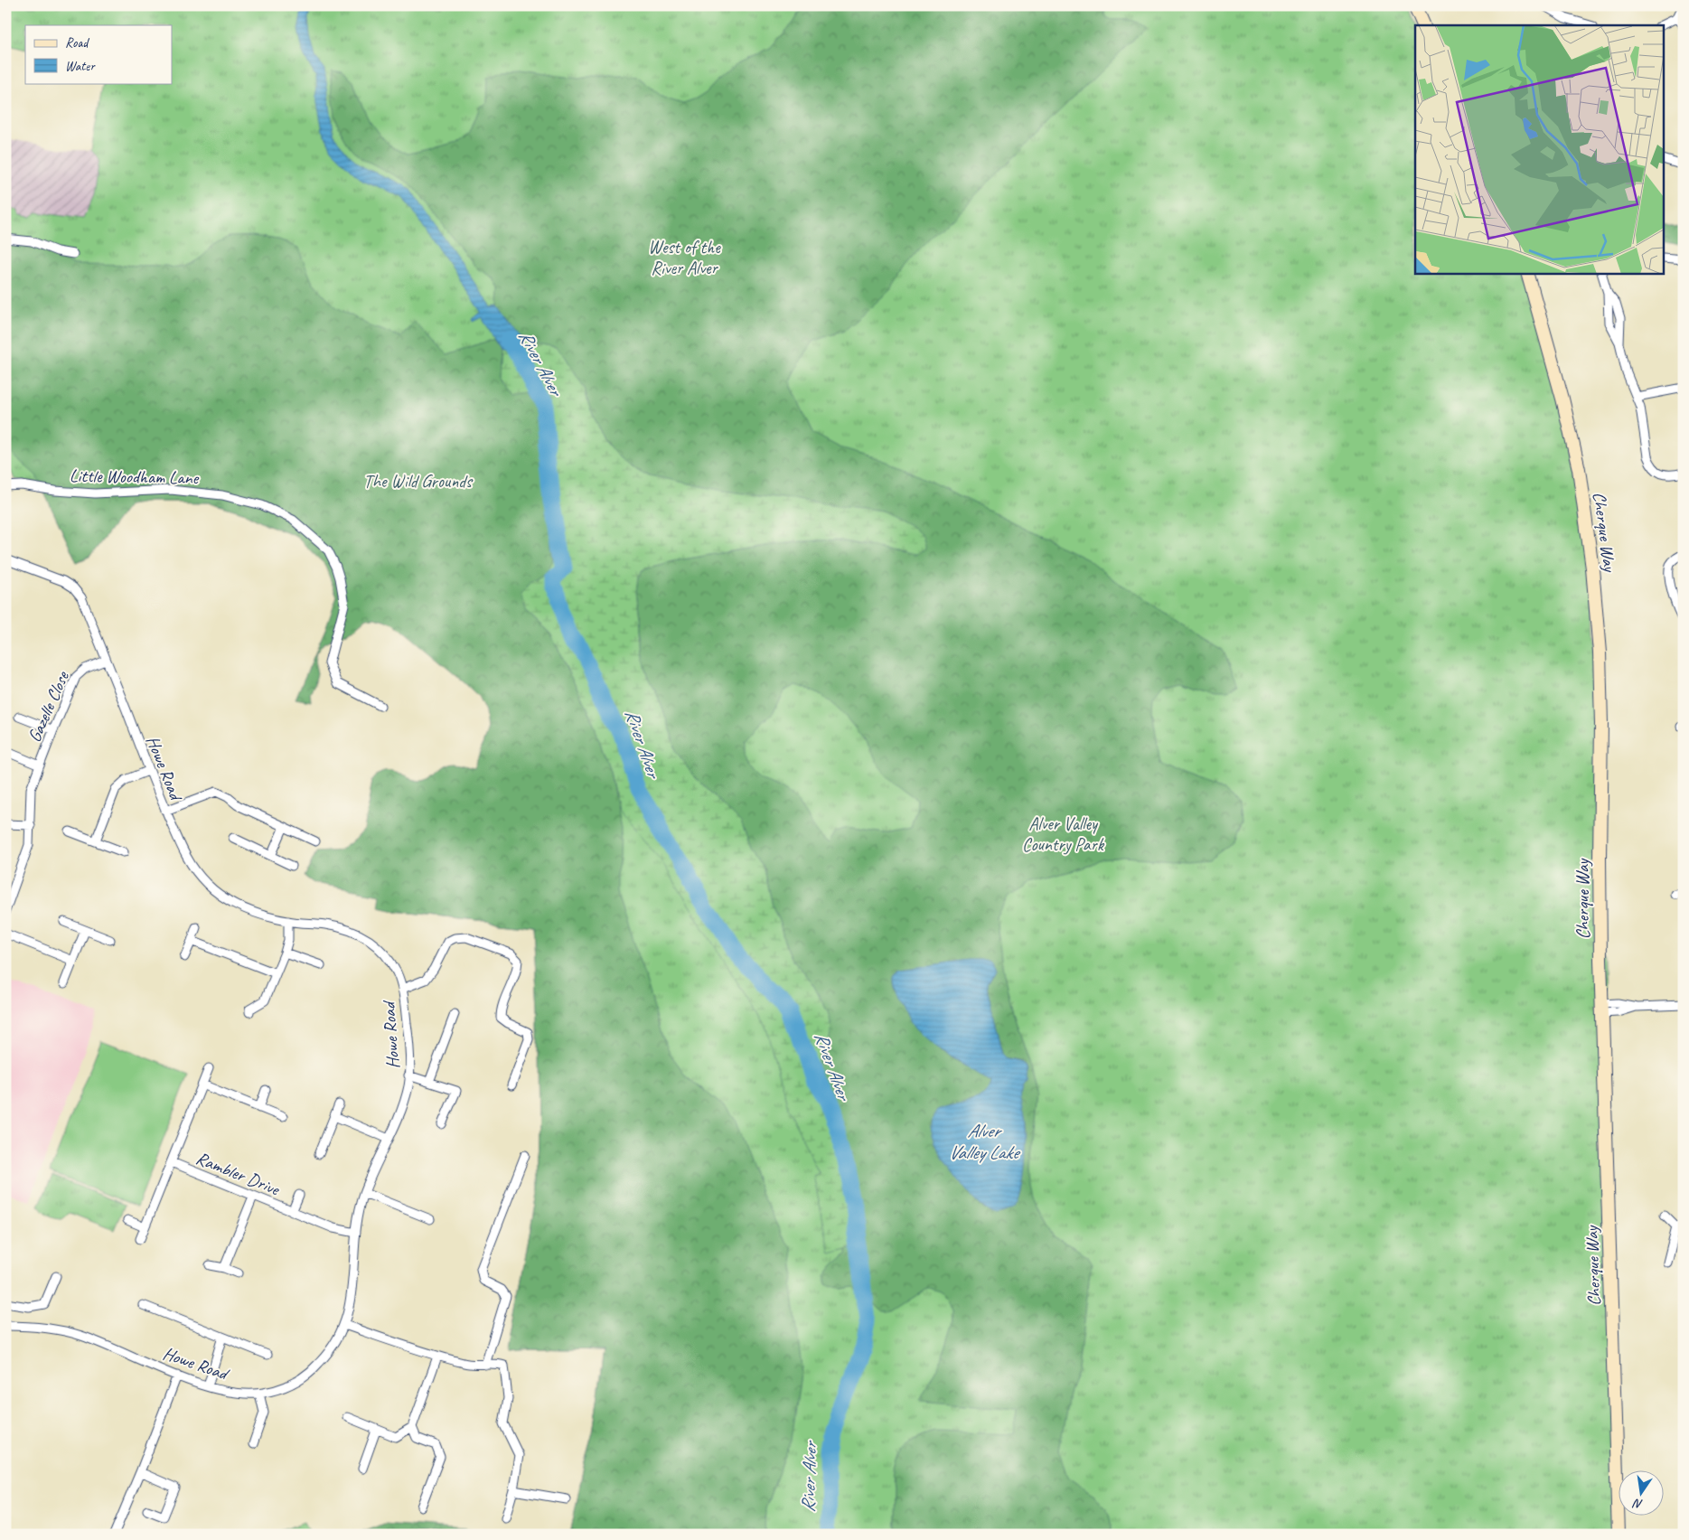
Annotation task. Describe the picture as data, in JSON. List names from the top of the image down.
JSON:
{
  "streets": {
    "street": [
      "Little Woodham Lane",
      "Cherque Way",
      "Gazelle Close",
      "Howe Road",
      "Rambler Drive"
    ]
  },
  "crossings": [
    ["Gazelle Close", "Howe Road"],
    ["Howe Road", "Rambler Drive"]
  ],
  "water": ["River Alver", "Alver Valley Lake"],
  "parks": ["West of the River Alver", "The Wild Grounds", "Alver Valley Country Park"],
  "legend": ["Road", "Water"],
  "north": "bottom"
}
